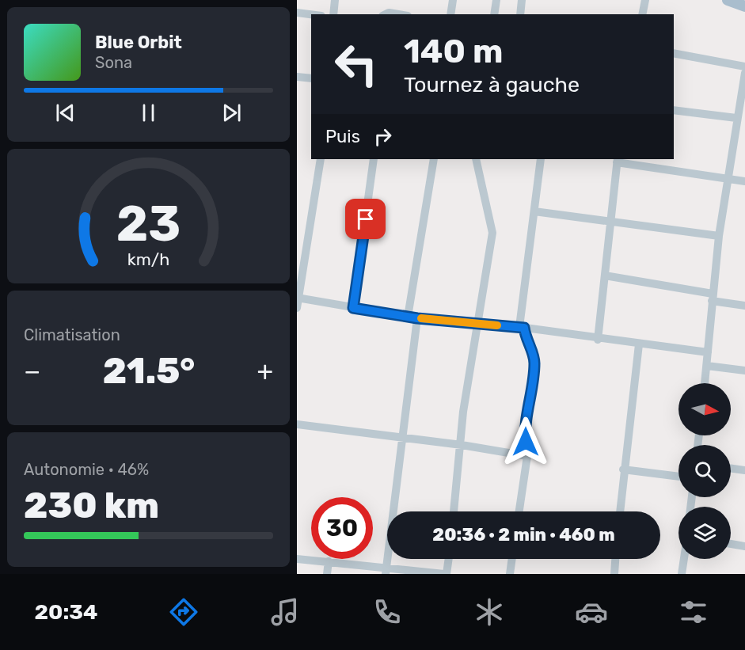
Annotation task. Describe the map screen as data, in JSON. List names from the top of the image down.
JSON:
{
  "north": "right",
  "page": {
    "turn": ["140 m", "Tournez à gauche"],
    "song": ["Blue Orbit", "Sona"],
    "then": "Puis",
    "tile": [
      "Climatisation",
      ["Autonomie · 46%", "230 km"]
    ],
    "heat": ["−", "21.5°", "+"],
    "limit": "30",
    "trip": "20:36 · 2 min · 460 m",
    "tabs": "20:34",
    "gauge": ["23", "km/h"]
  }
}
